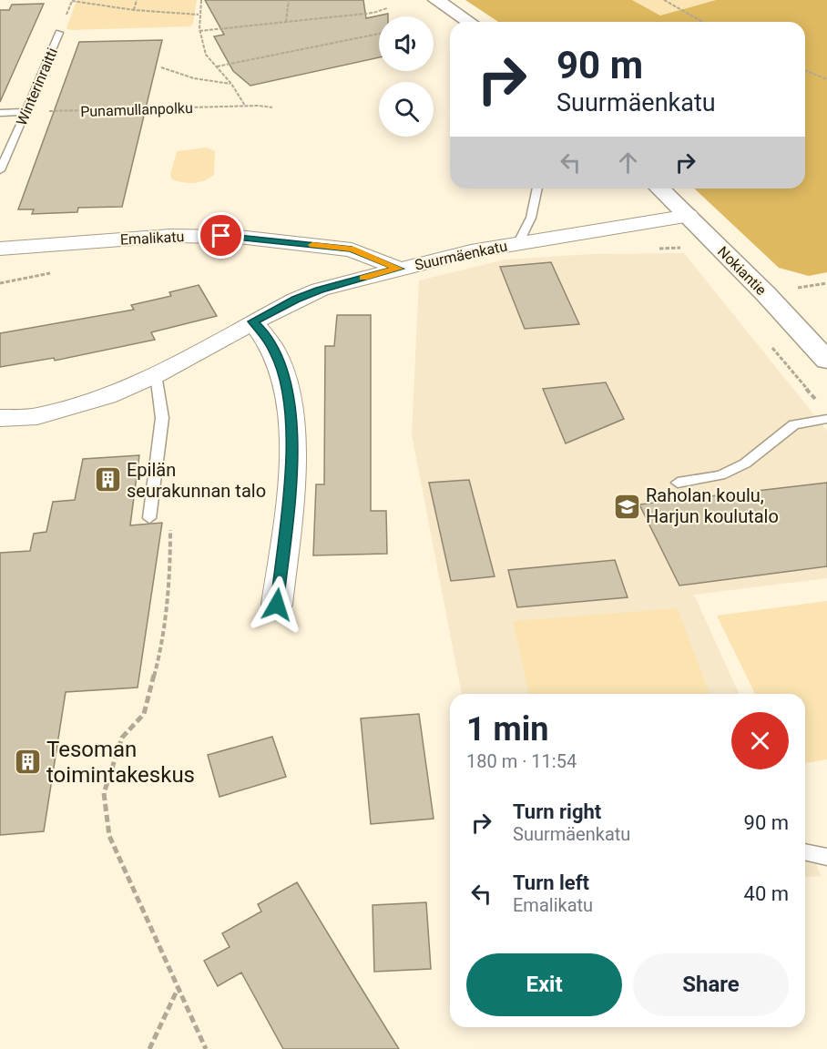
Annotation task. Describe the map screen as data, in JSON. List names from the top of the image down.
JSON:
{
  "streets": {
    "main road": ["Nokiantie"],
    "street": ["Emalikatu", "Suurmäenkatu"],
    "lane": ["Winterinraitti"],
    "path": ["Punamullanpolku"]
  },
  "crossings": [
    ["Winterinraitti", "Punamullanpolku"],
    ["Emalikatu", "Suurmäenkatu"],
    ["Suurmäenkatu", "Nokiantie"]
  ],
  "places": {
    "building": ["Epilän seurakunnan talo", "Tesoman toimintakeskus"],
    "school or university": ["Raholan koulu, Harjun koulutalo"]
  },
  "page": {
    "turn": ["90 m", "Suurmäenkatu"],
    "heading": ["1 min", "180 m · 11:54"],
    "list": [
      {
        "name": "Turn right",
        "note": "Suurmäenkatu",
        "value": "90 m"
      },
      {
        "name": "Turn left",
        "note": "Emalikatu",
        "value": "40 m"
      }
    ],
    "buttons": ["Exit", "Share"]
  }
}
